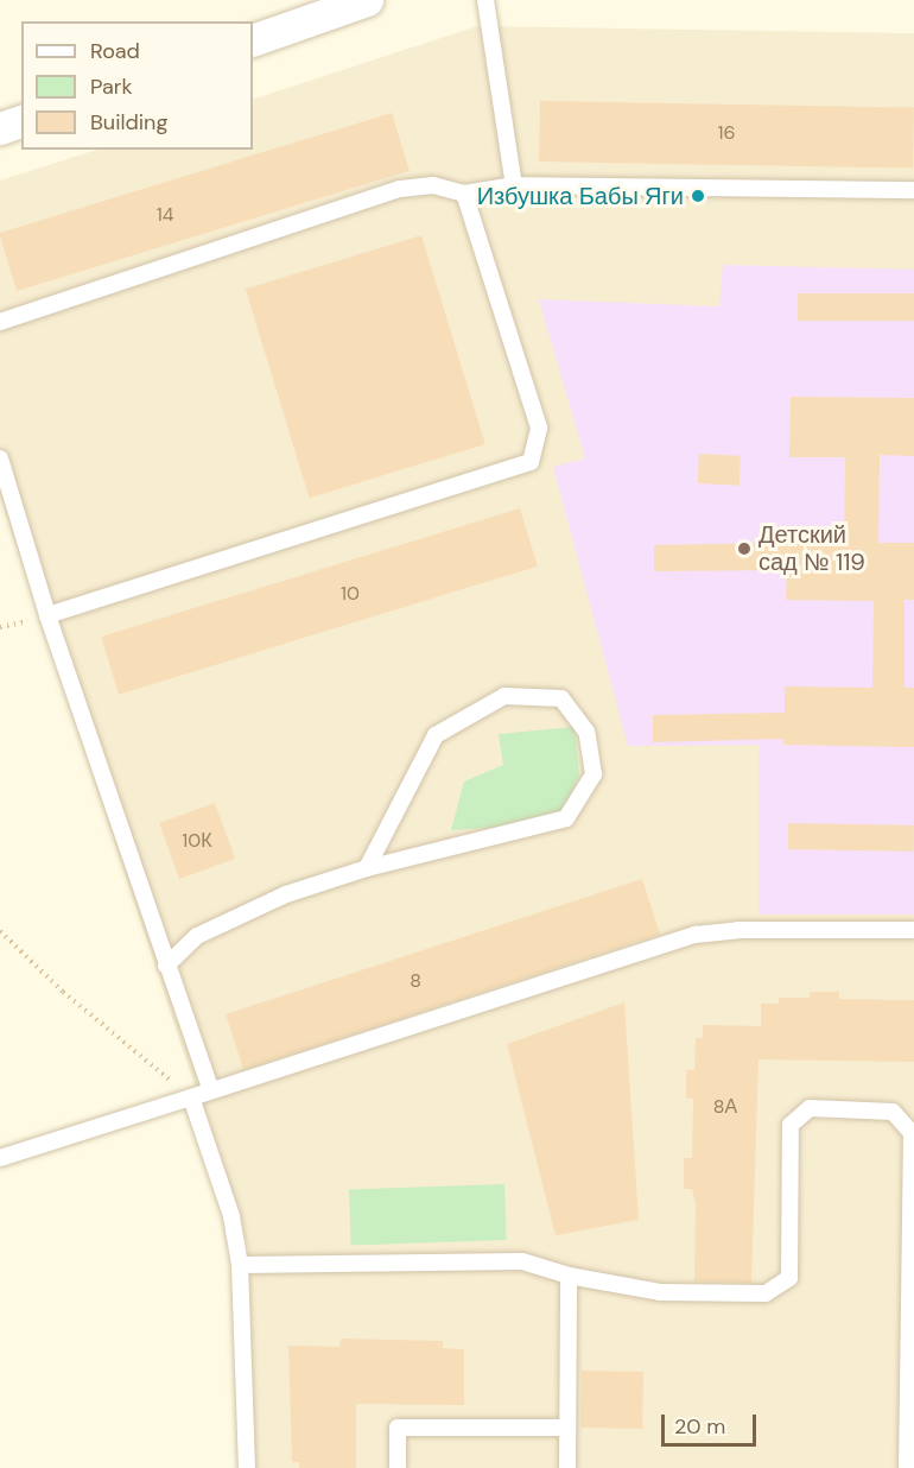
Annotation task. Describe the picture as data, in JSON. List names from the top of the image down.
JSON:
{
  "places": ["Избушка Бабы Яги", "Детский сад № 119"],
  "house_numbers": [
    "16",
    "14",
    "10",
    "10К",
    "8",
    "8А"
  ],
  "legend": ["Road", "Park", "Building"],
  "scale_bar": "20 m"
}
